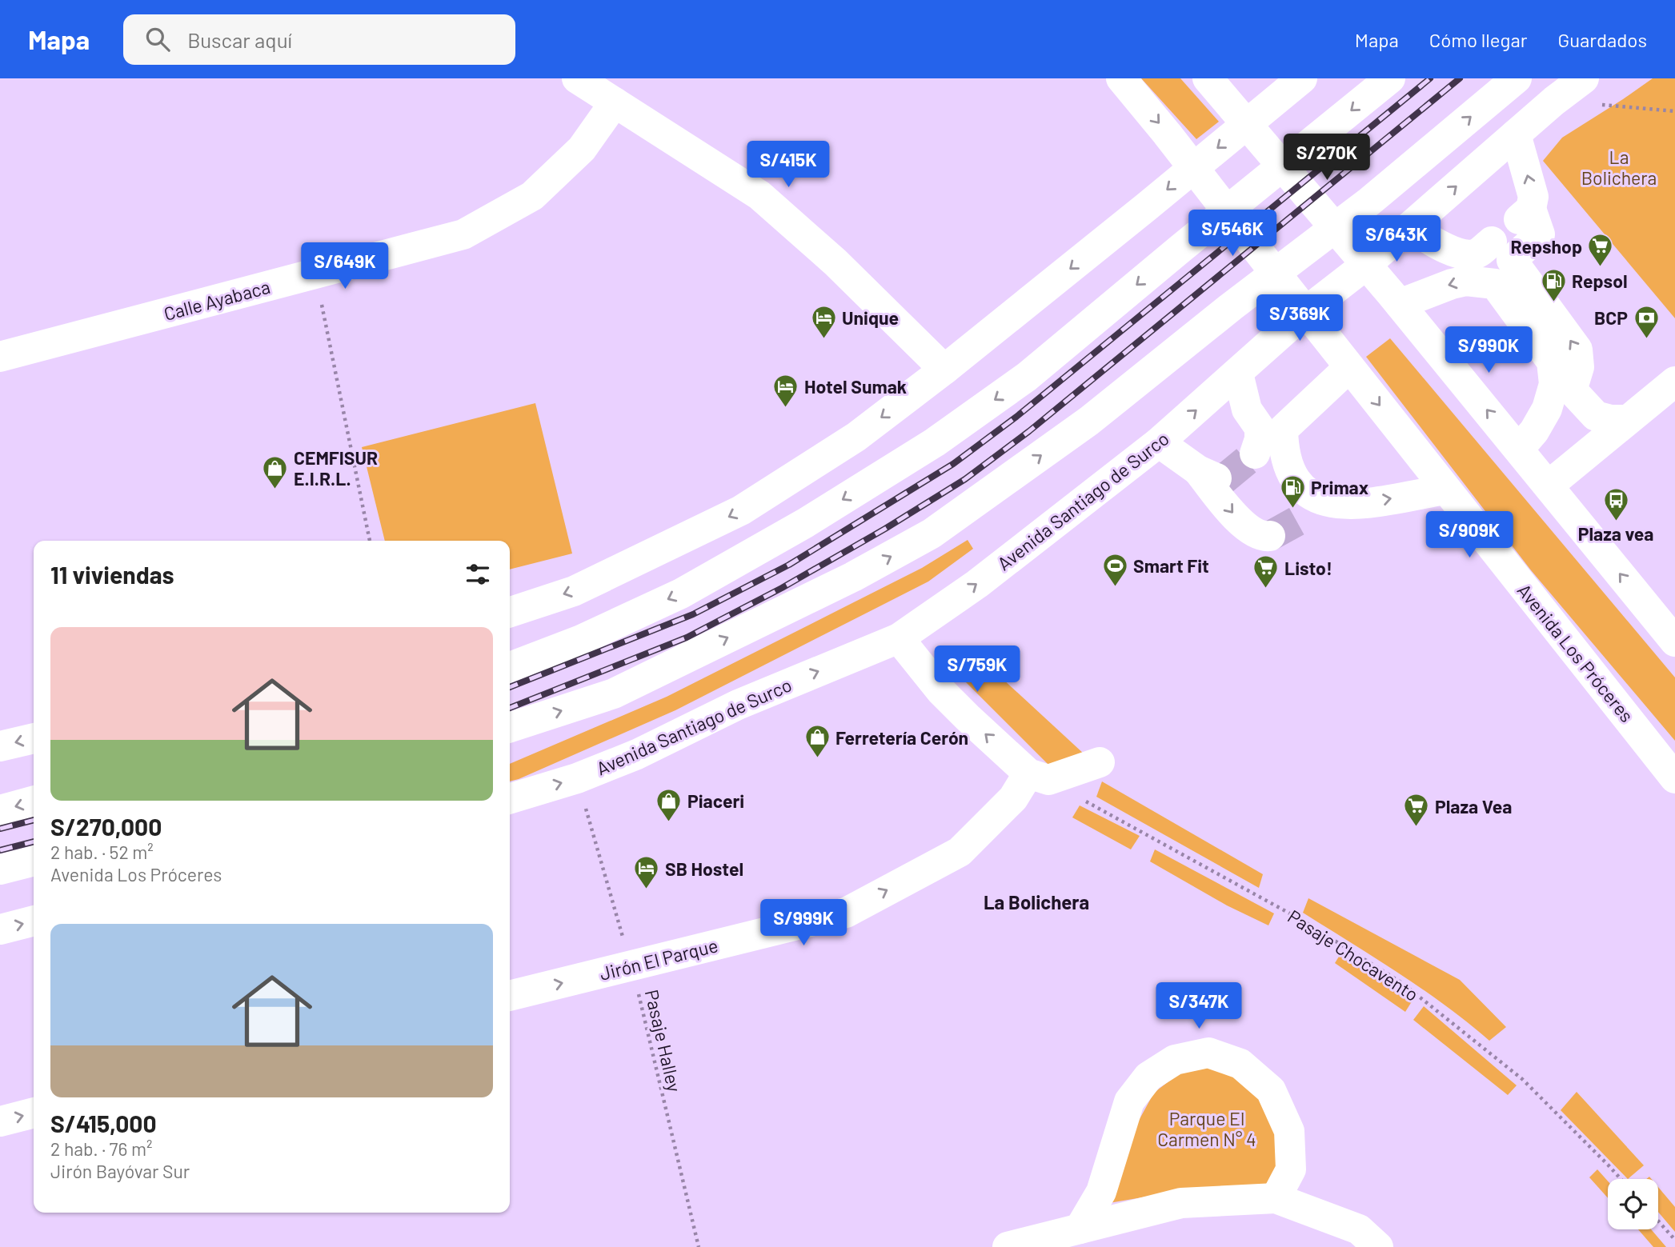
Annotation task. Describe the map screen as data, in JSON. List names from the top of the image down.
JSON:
{
  "streets": {
    "main road": [
      "Calle Ayabaca",
      "Avenida Santiago de Surco",
      "Avenida Los Próceres",
      "Jirón El Parque"
    ],
    "path": ["Pasaje Chocavento", "Pasaje Halley"]
  },
  "crossings": [
    ["Avenida Santiago de Surco", "Avenida Los Próceres"],
    ["Avenida Santiago de Surco", "Pasaje Halley"],
    ["Jirón El Parque", "Pasaje Halley"]
  ],
  "one_way": ["Jirón El Parque"],
  "districts": ["La Bolichera"],
  "parks": ["La Bolichera", "Parque El Carmen N° 4"],
  "places": {
    "supermarket": ["Repshop", "Listo!", "Plaza Vea"],
    "fuel station": ["Repsol", "Primax"],
    "hotel": ["Unique", "Hotel Sumak", "SB Hostel"],
    "bank": ["BCP"],
    "shop": ["CEMFISUR E.I.R.L.", "Ferretería Cerón", "Piaceri"],
    "bus stop": ["Plaza vea"],
    "sports": ["Smart Fit"]
  },
  "page": {
    "header": "Mapa",
    "search": "Buscar aquí",
    "nav": ["Mapa", "Cómo llegar", "Guardados"],
    "price": [
      "S/270K",
      "S/415K",
      "S/546K",
      "S/643K",
      "S/649K",
      "S/369K",
      "S/990K",
      "S/909K",
      "S/759K",
      "S/999K",
      "S/347K"
    ],
    "heading": "11 viviendas",
    "list": [
      {
        "name": "S/270,000",
        "note": "2 hab. · 52 m² · Avenida Los Próceres"
      },
      {
        "name": "S/415,000",
        "note": "2 hab. · 76 m² · Jirón Bayóvar Sur"
      }
    ]
  }
}
